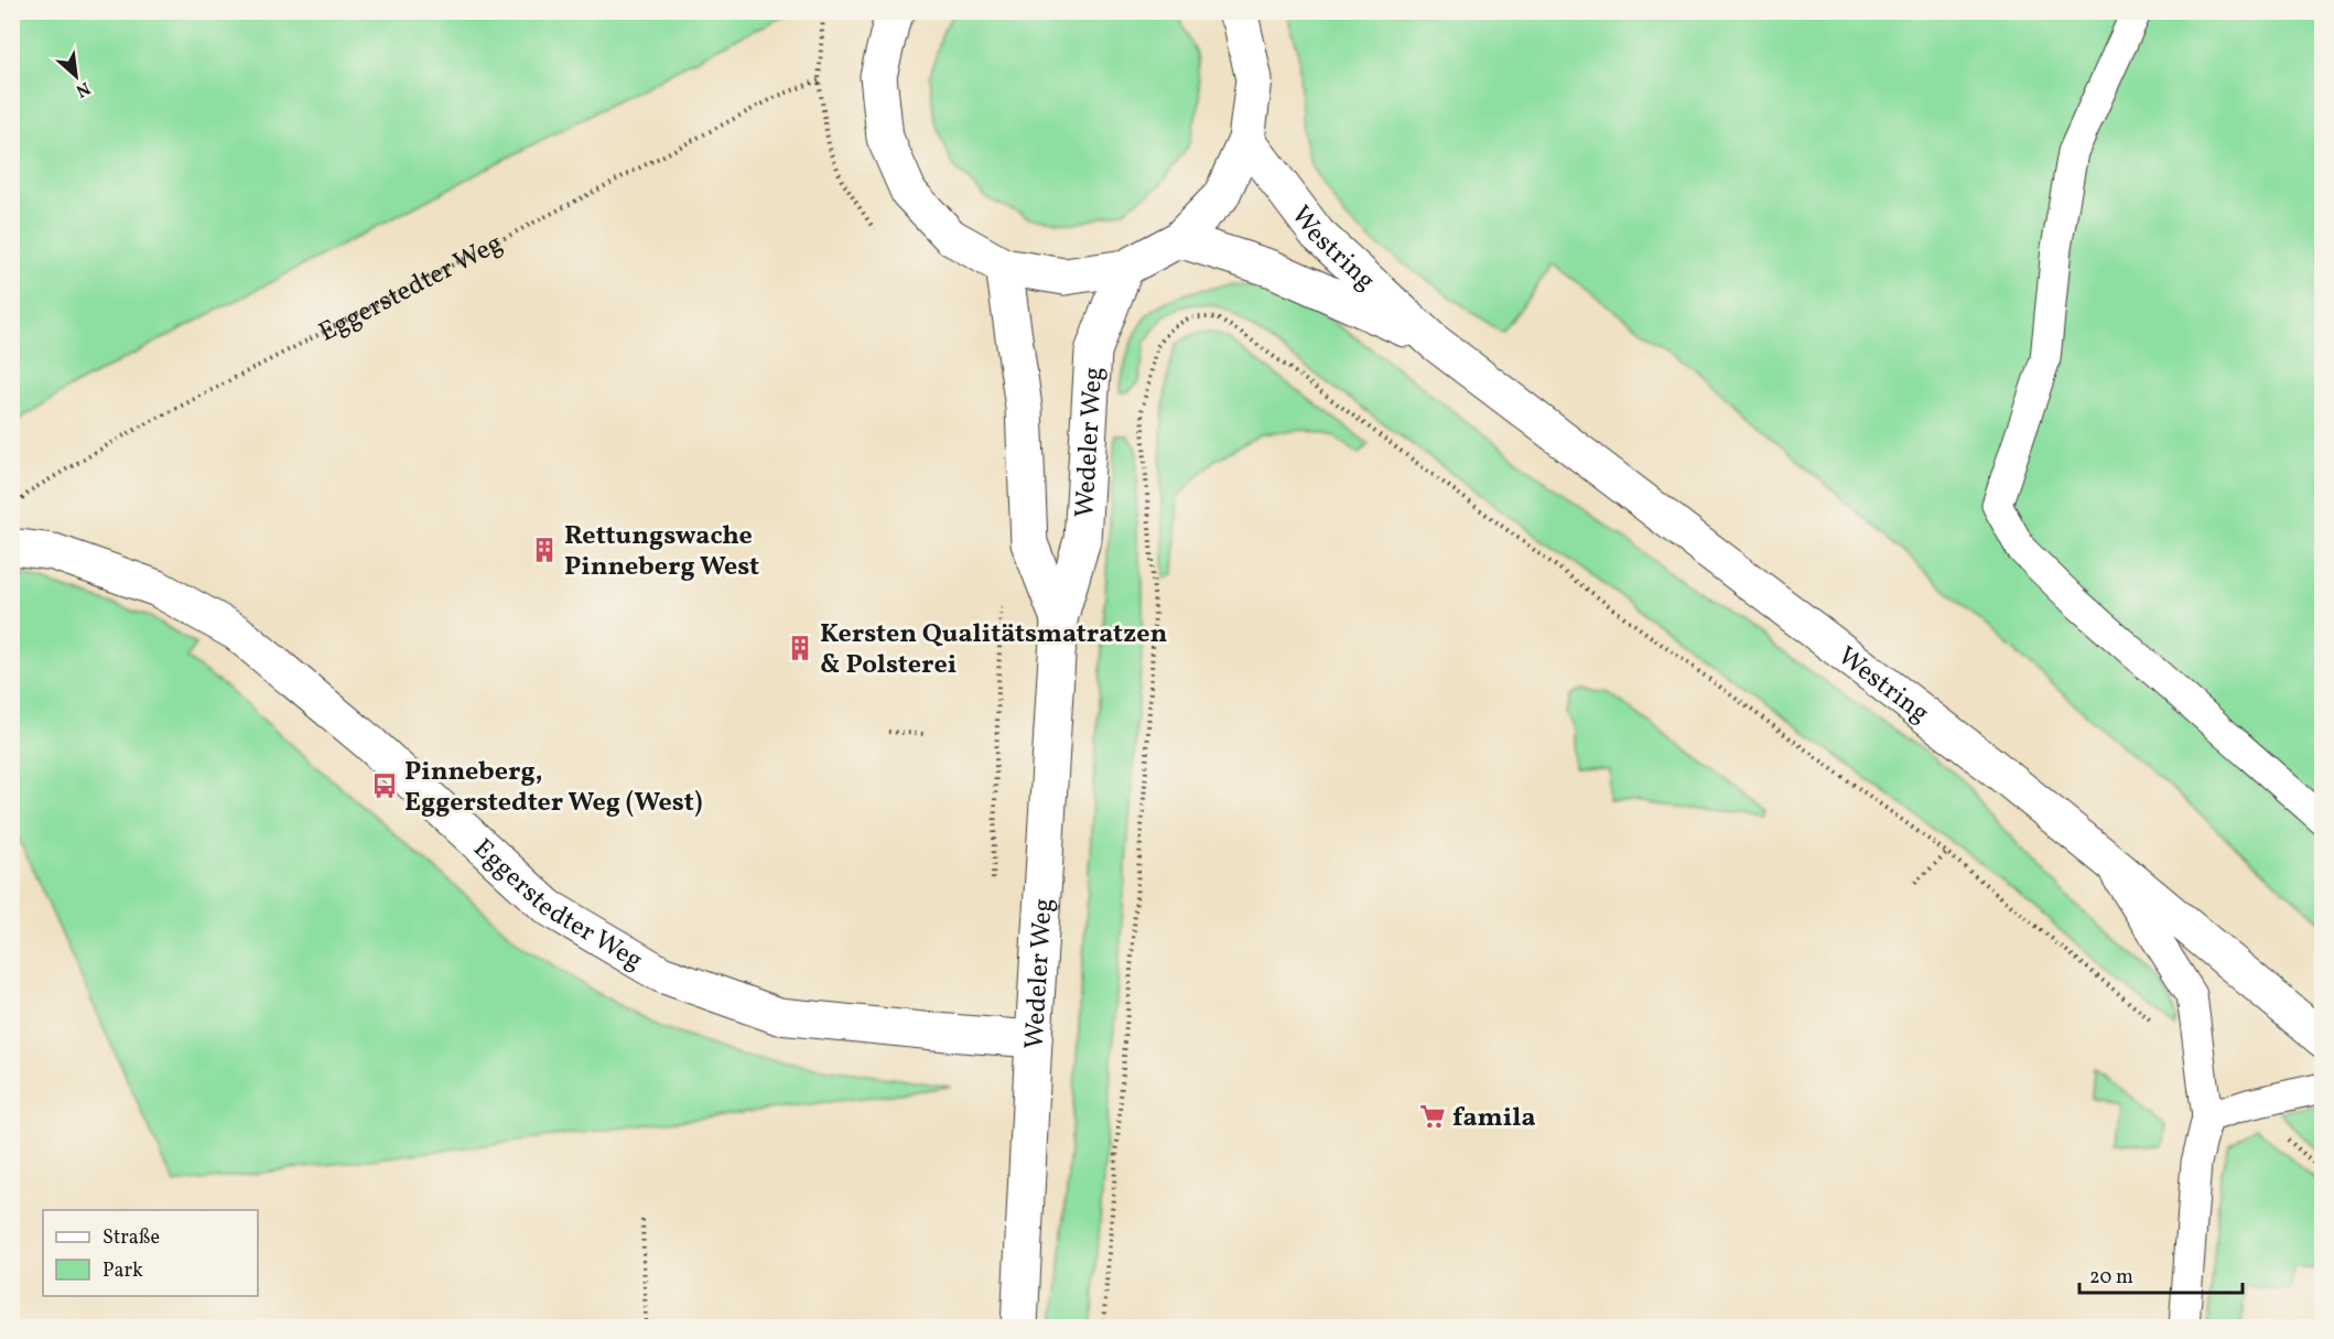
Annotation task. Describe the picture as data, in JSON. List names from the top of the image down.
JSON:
{
  "streets": {
    "main road": ["Westring", "Eggerstedter Weg", "Wedeler Weg"]
  },
  "crossings": [
    ["Eggerstedter Weg", "Wedeler Weg"]
  ],
  "places": {
    "building": ["Rettungswache Pinneberg West", "Kersten Qualitätsmatratzen & Polsterei"],
    "bus stop": ["Pinneberg, Eggerstedter Weg (West)"],
    "supermarket": ["famila"]
  },
  "legend": ["Straße", "Park"],
  "scale_bar": "20 m",
  "north": "bottom right"
}
